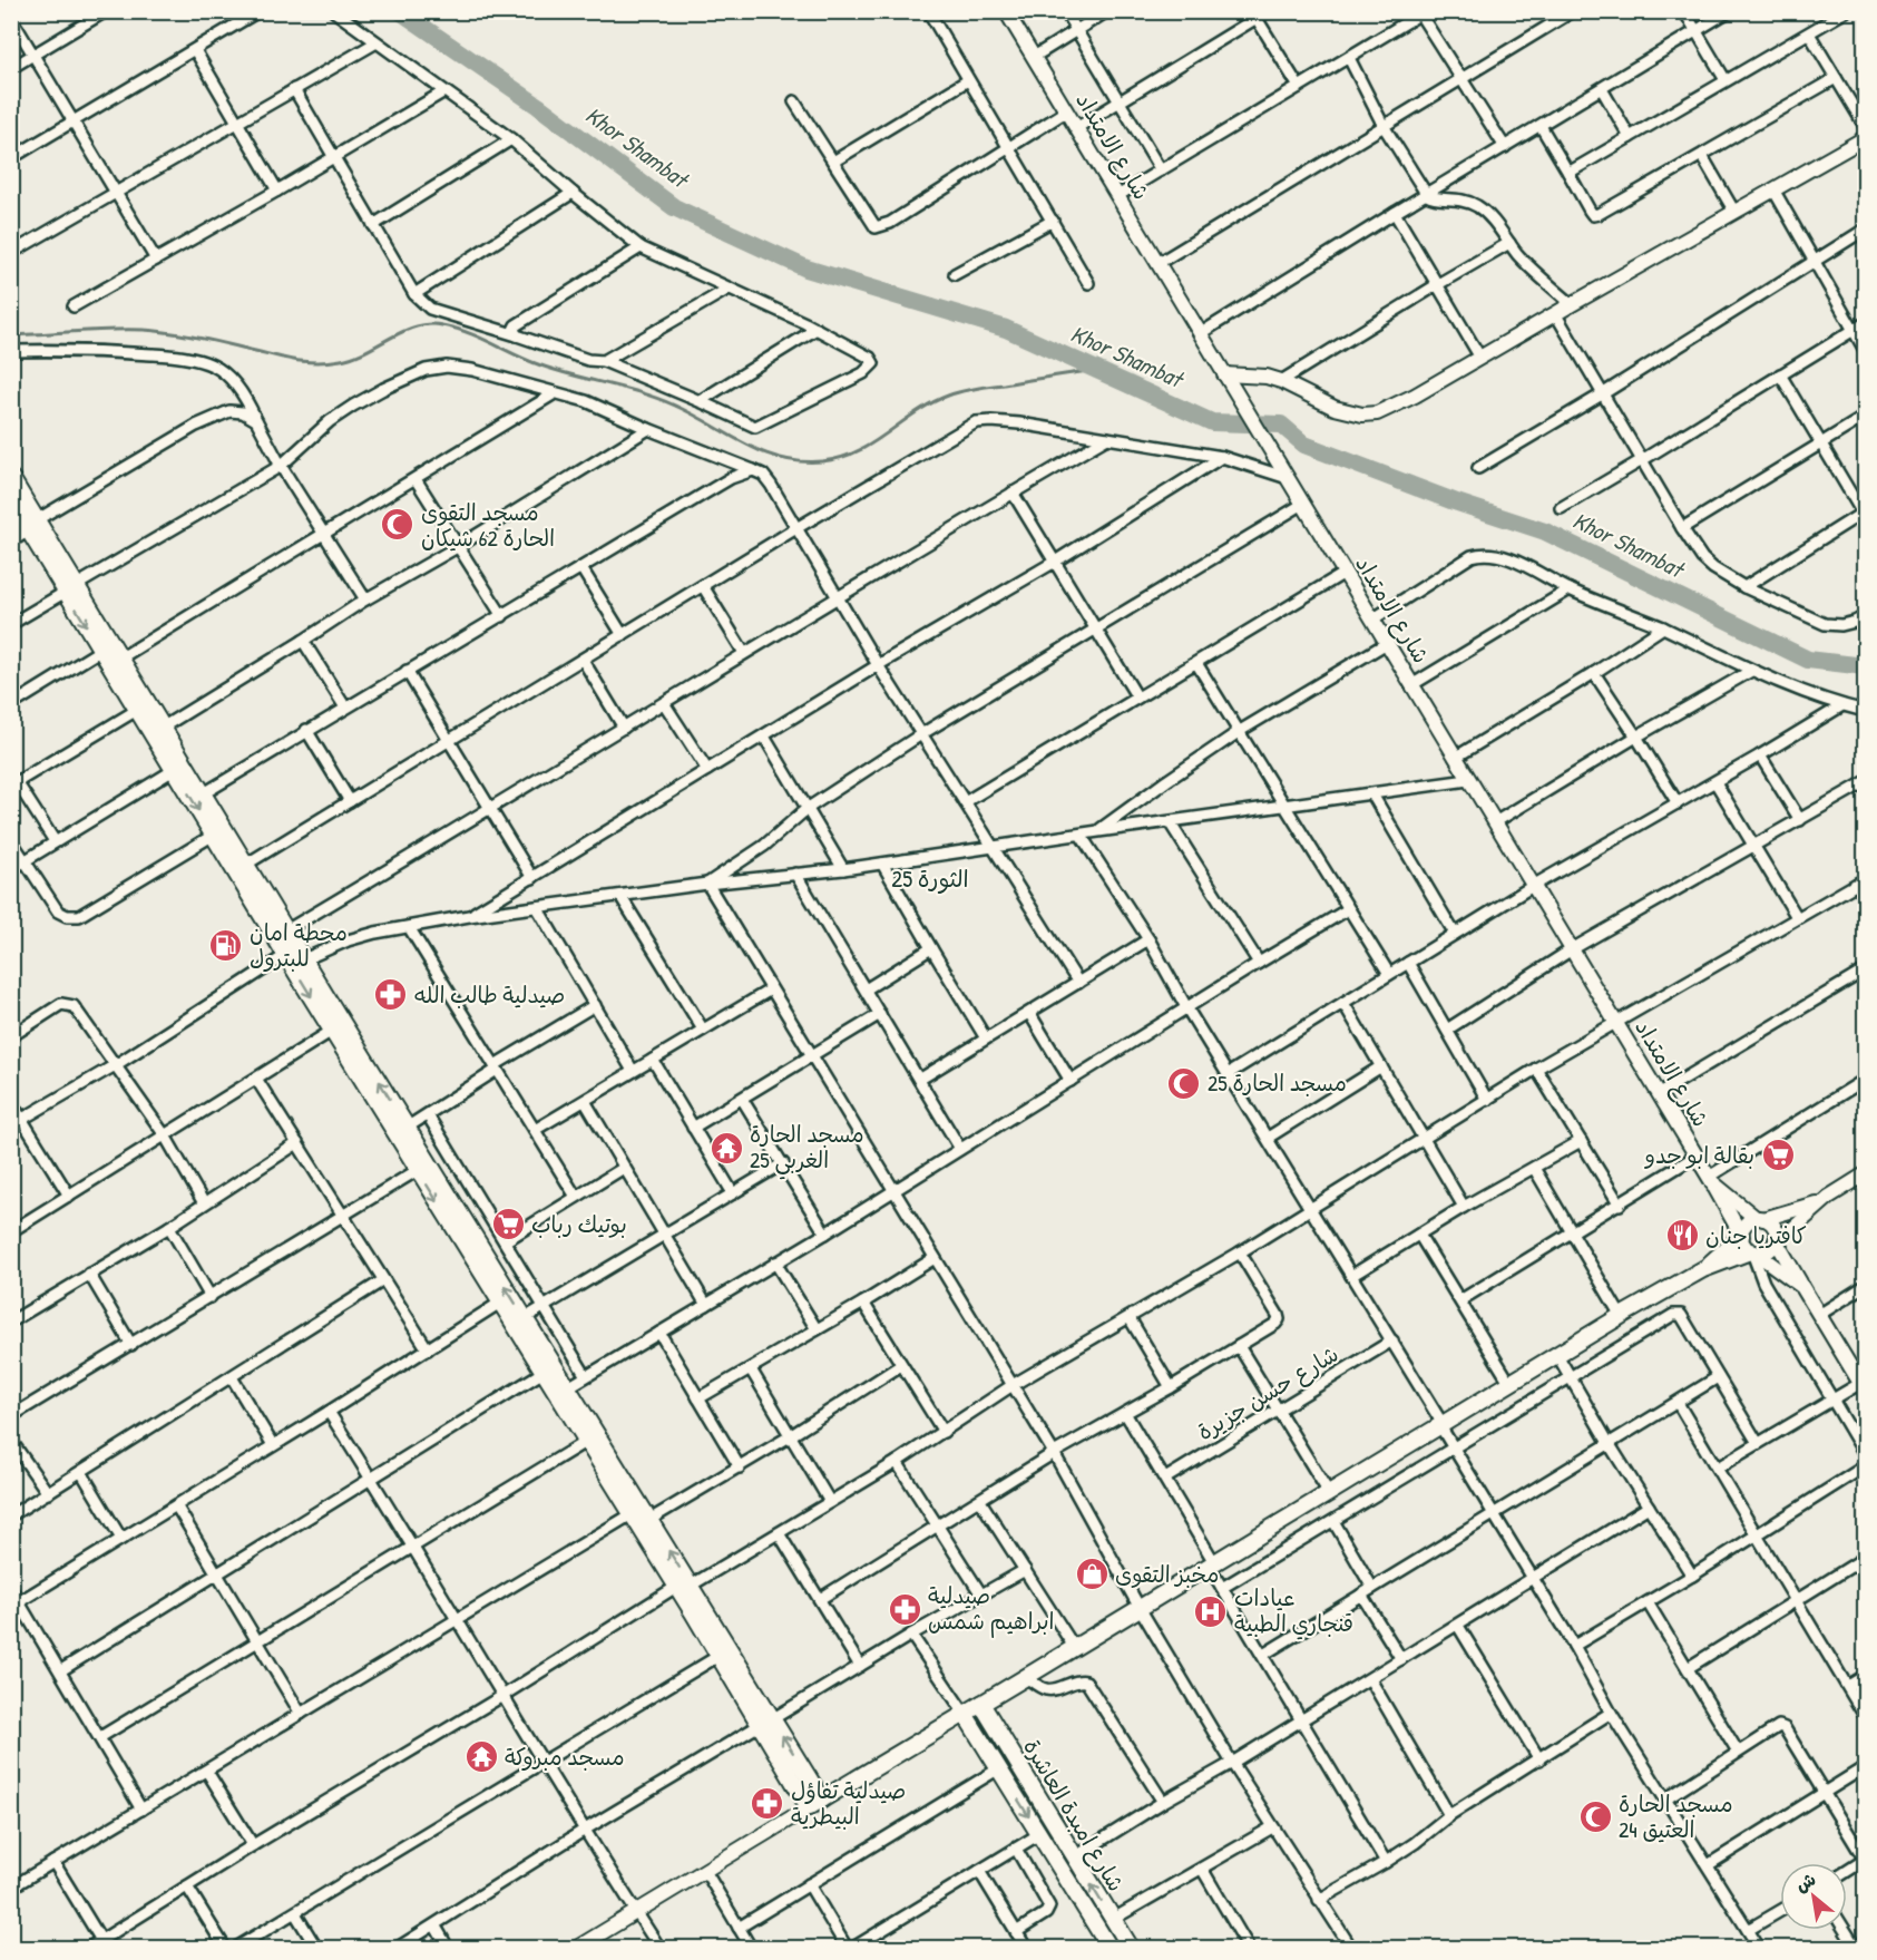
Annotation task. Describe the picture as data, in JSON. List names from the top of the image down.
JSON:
{
  "streets": {
    "main road": ["شارع امبدة العاشرة"],
    "street": ["شارع الامتداد", "شارع حسن جزيرة"]
  },
  "districts": ["الثورة 25"],
  "water": ["Khor Shambat"],
  "places": {
    "mosque": ["مسجد التقوى الحارة 62 شيكان", "مسجد الحارة 25", "مسجد الحارة 24 العتيق"],
    "fuel station": ["محطة امان للبترول"],
    "pharmacy": ["صيدلية طالب الله", "صيدلية ابراهيم شمس", "صيدلية تفاؤل البيطرية"],
    "temple": ["مسجد الحارة 25 الغربي", "مسجد مبروكة"],
    "supermarket": ["بقالة ابو جدو", "بوتيك رباب"],
    "restaurant": ["كافتريا جنان"],
    "shop": ["مخبز التقوى"],
    "hospital": ["عيادات قنجاري الطبية"]
  },
  "north": "top left"
}
